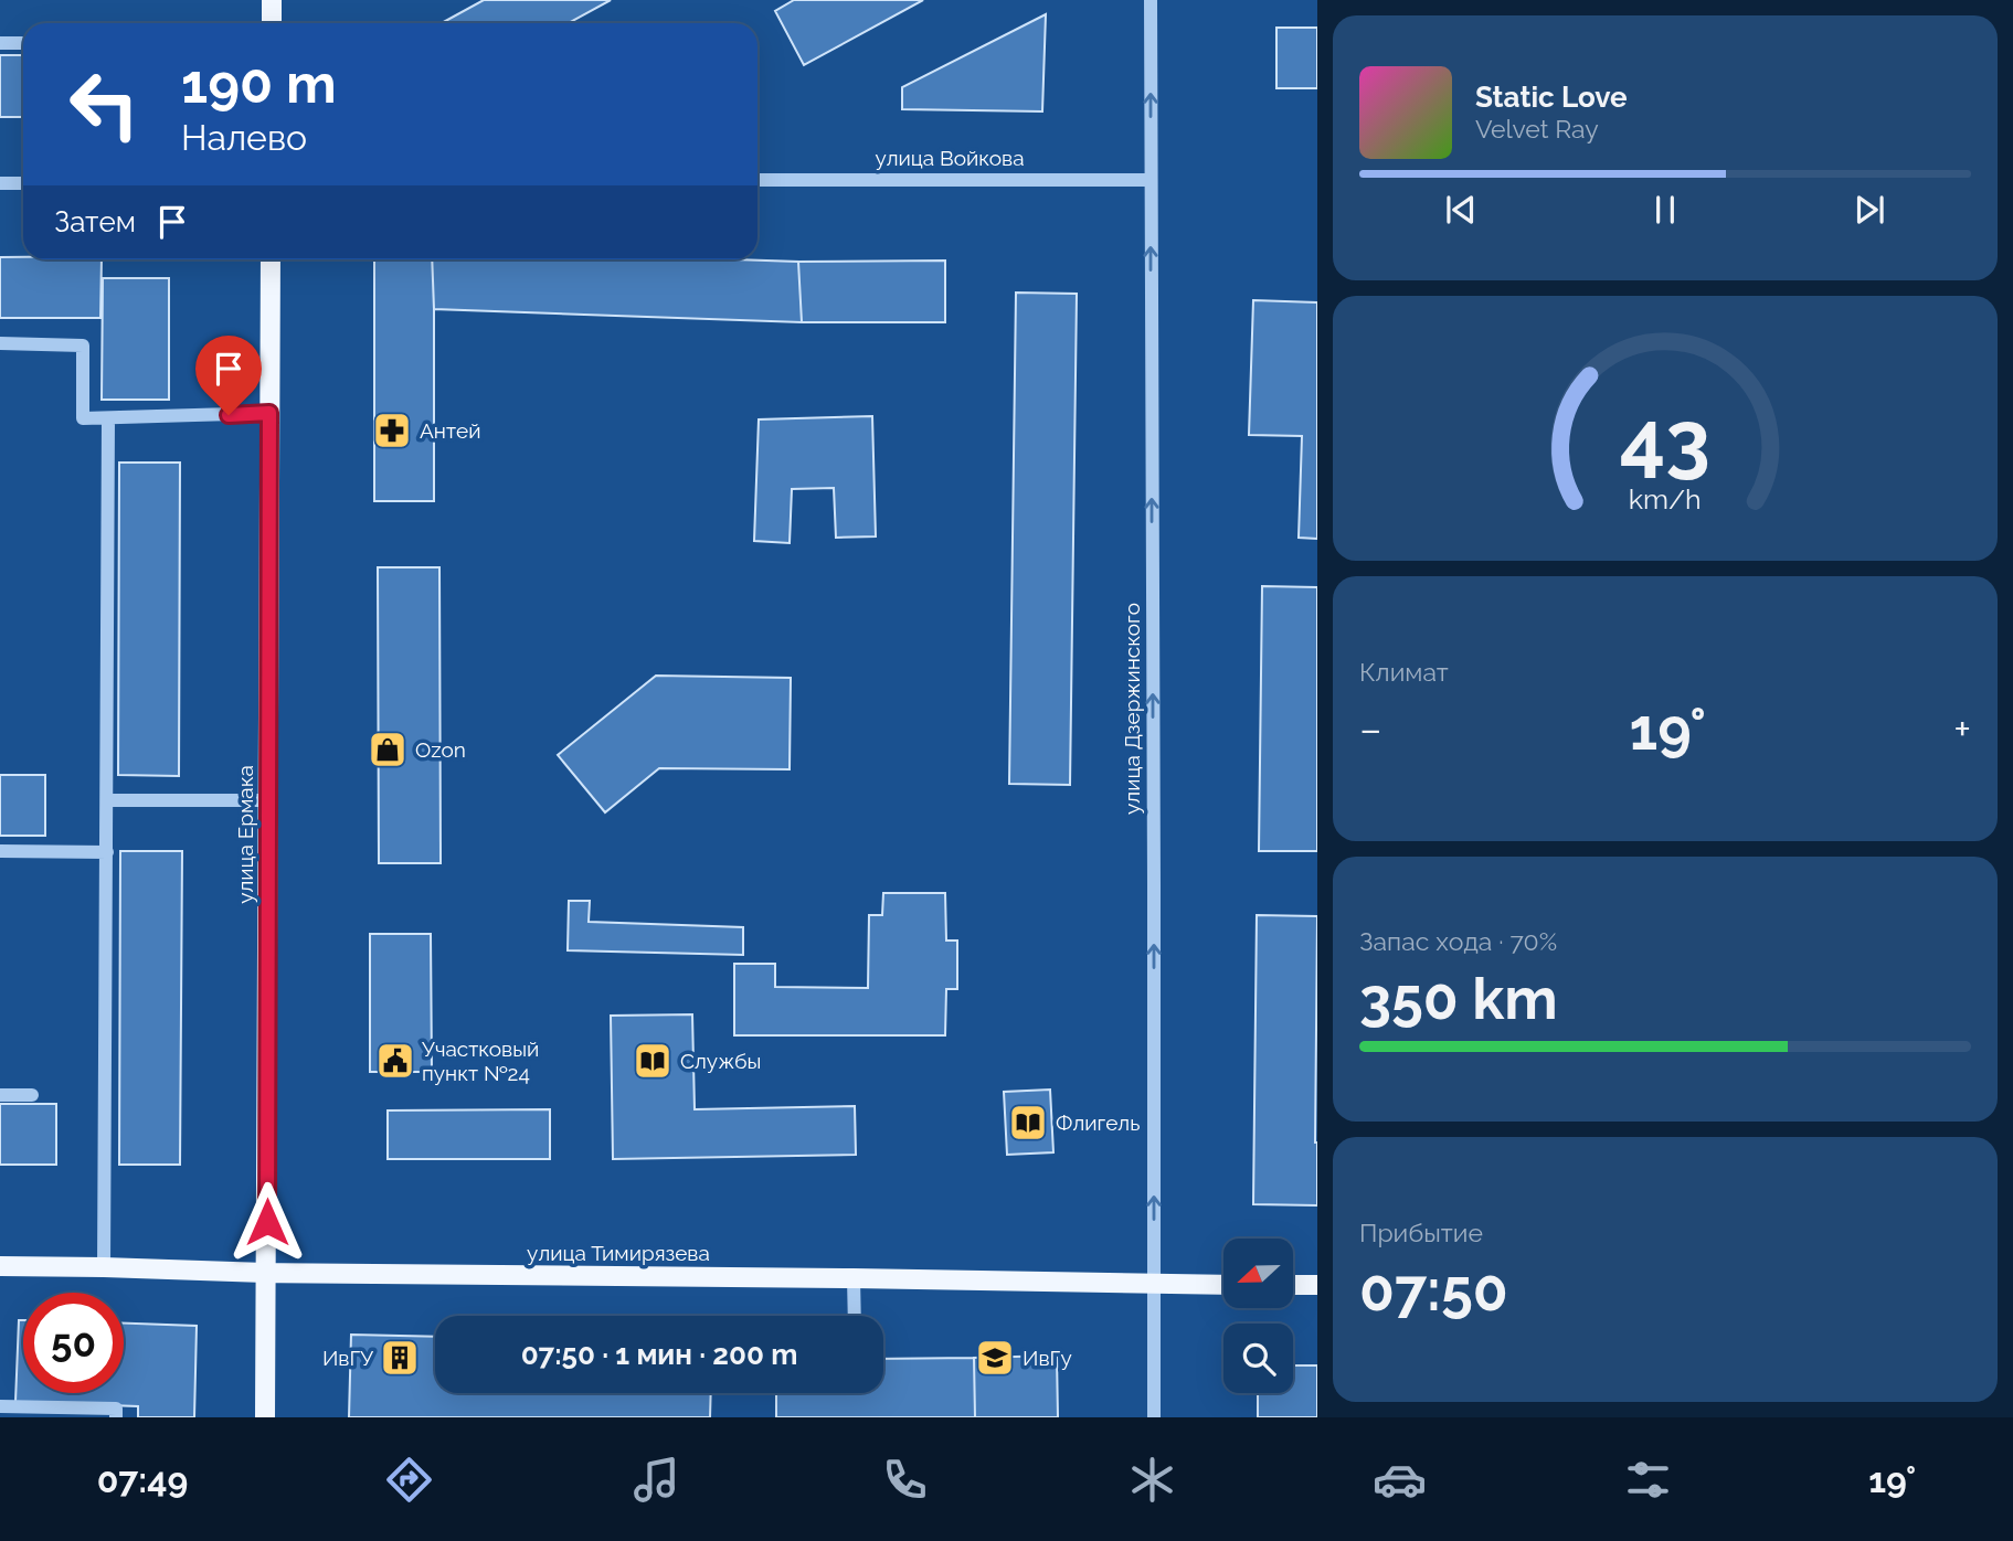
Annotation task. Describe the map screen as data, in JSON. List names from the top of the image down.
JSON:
{
  "streets": {
    "main road": ["улица Ермака", "улица Тимирязева"],
    "street": ["улица Войкова", "улица Дзержинского"]
  },
  "crossings": [
    ["улица Войкова", "улица Дзержинского"],
    ["улица Дзержинского", "улица Тимирязева"],
    ["улица Ермака", "улица Тимирязева"]
  ],
  "one_way": ["улица Дзержинского"],
  "places": {
    "pharmacy": ["Антей"],
    "shop": ["Ozon"],
    "public building": ["Участковый пункт №24"],
    "library": ["Службы", "Флигель"],
    "building": ["ИвГУ"],
    "school or university": ["ИвГу"]
  },
  "north": "left",
  "page": {
    "turn": ["190 m", "Налево"],
    "song": ["Static Love", "Velvet Ray"],
    "then": "Затем",
    "tile": [
      "Климат",
      ["Запас хода · 70%", "350 km"],
      ["Прибытие", "07:50"]
    ],
    "heat": ["−", "19°", "+"],
    "limit": "50",
    "trip": "07:50 · 1 мин · 200 m",
    "tabs": ["07:49", "19°"],
    "gauge": ["43", "km/h"]
  }
}
